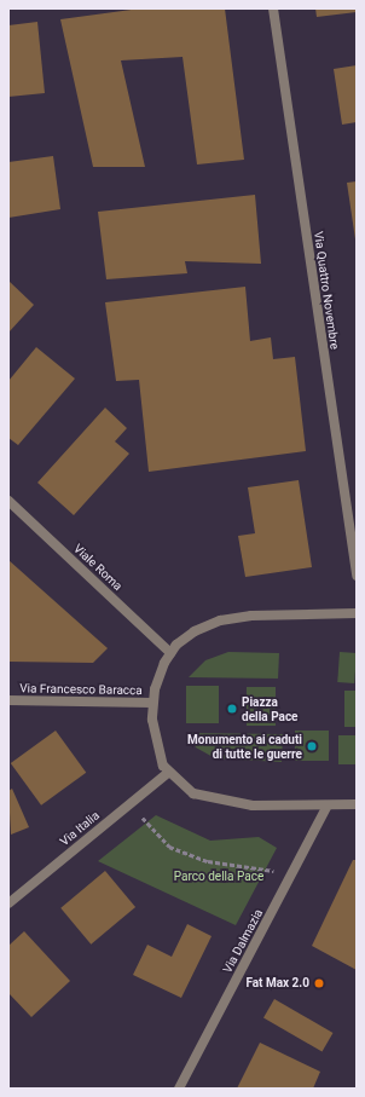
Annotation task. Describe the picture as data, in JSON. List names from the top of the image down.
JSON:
{
  "streets": {
    "street": [
      "Via Quattro Novembre",
      "Viale Roma",
      "Via Francesco Baracca",
      "Via Italia",
      "Via Dalmazia"
    ]
  },
  "parks": ["Parco della Pace"],
  "places": ["Piazza della Pace", "Monumento ai caduti di tutte le guerre", "Fat Max 2.0"]
}
